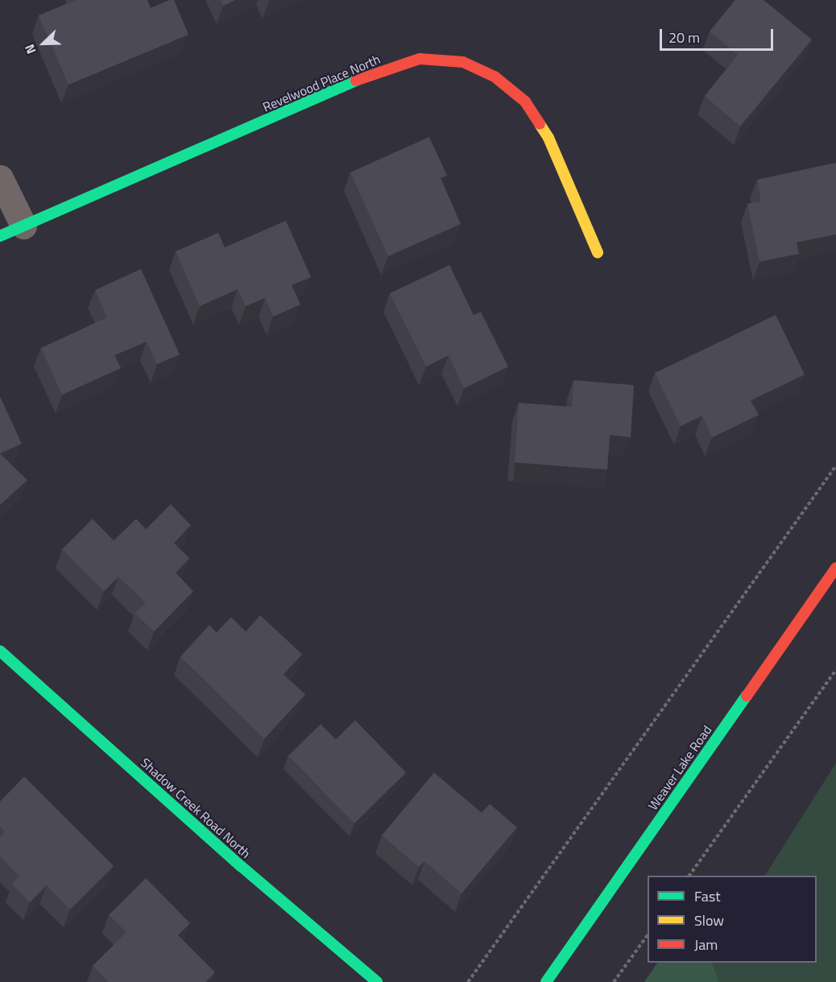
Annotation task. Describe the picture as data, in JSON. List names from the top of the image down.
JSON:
{
  "streets": {
    "street": ["Revelwood Place North", "Weaver Lake Road", "Shadow Creek Road North"]
  },
  "legend": ["Fast", "Slow", "Jam"],
  "scale_bar": "20 m",
  "north": "bottom left"
}
